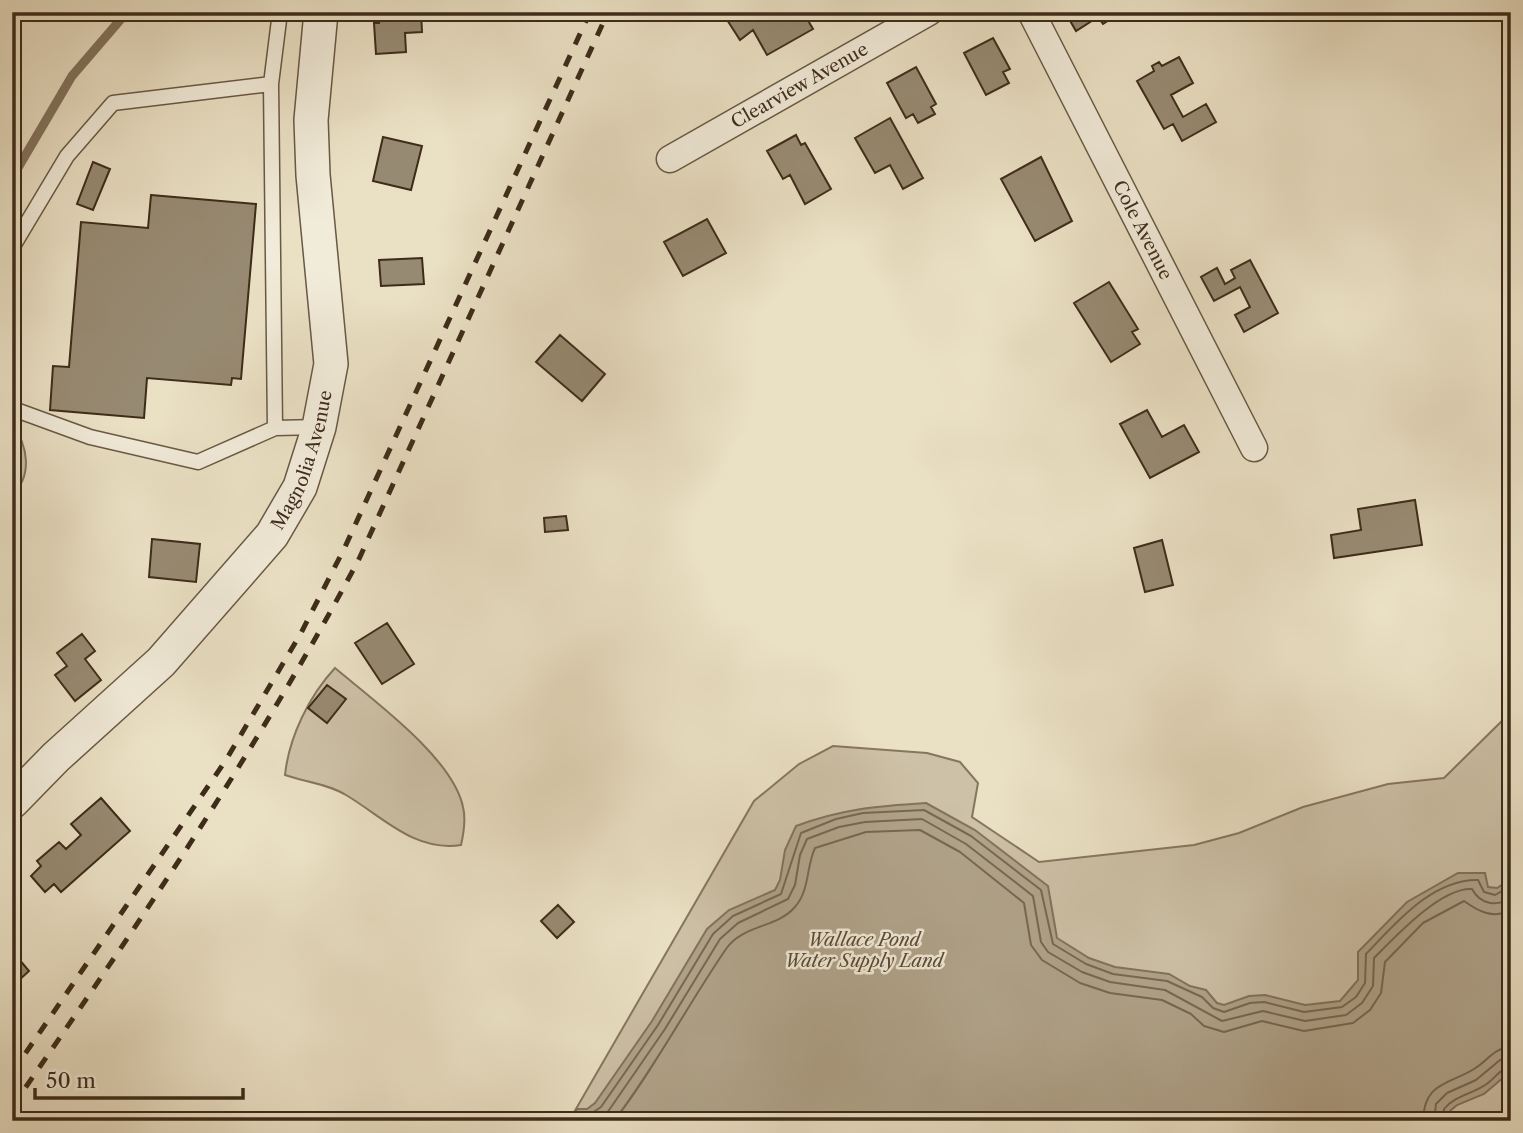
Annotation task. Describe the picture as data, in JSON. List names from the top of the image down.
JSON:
{
  "streets": {
    "street": ["Clearview Avenue", "Cole Avenue", "Magnolia Avenue"]
  },
  "parks": ["Wallace Pond Water Supply Land"],
  "scale_bar": "50 m"
}
